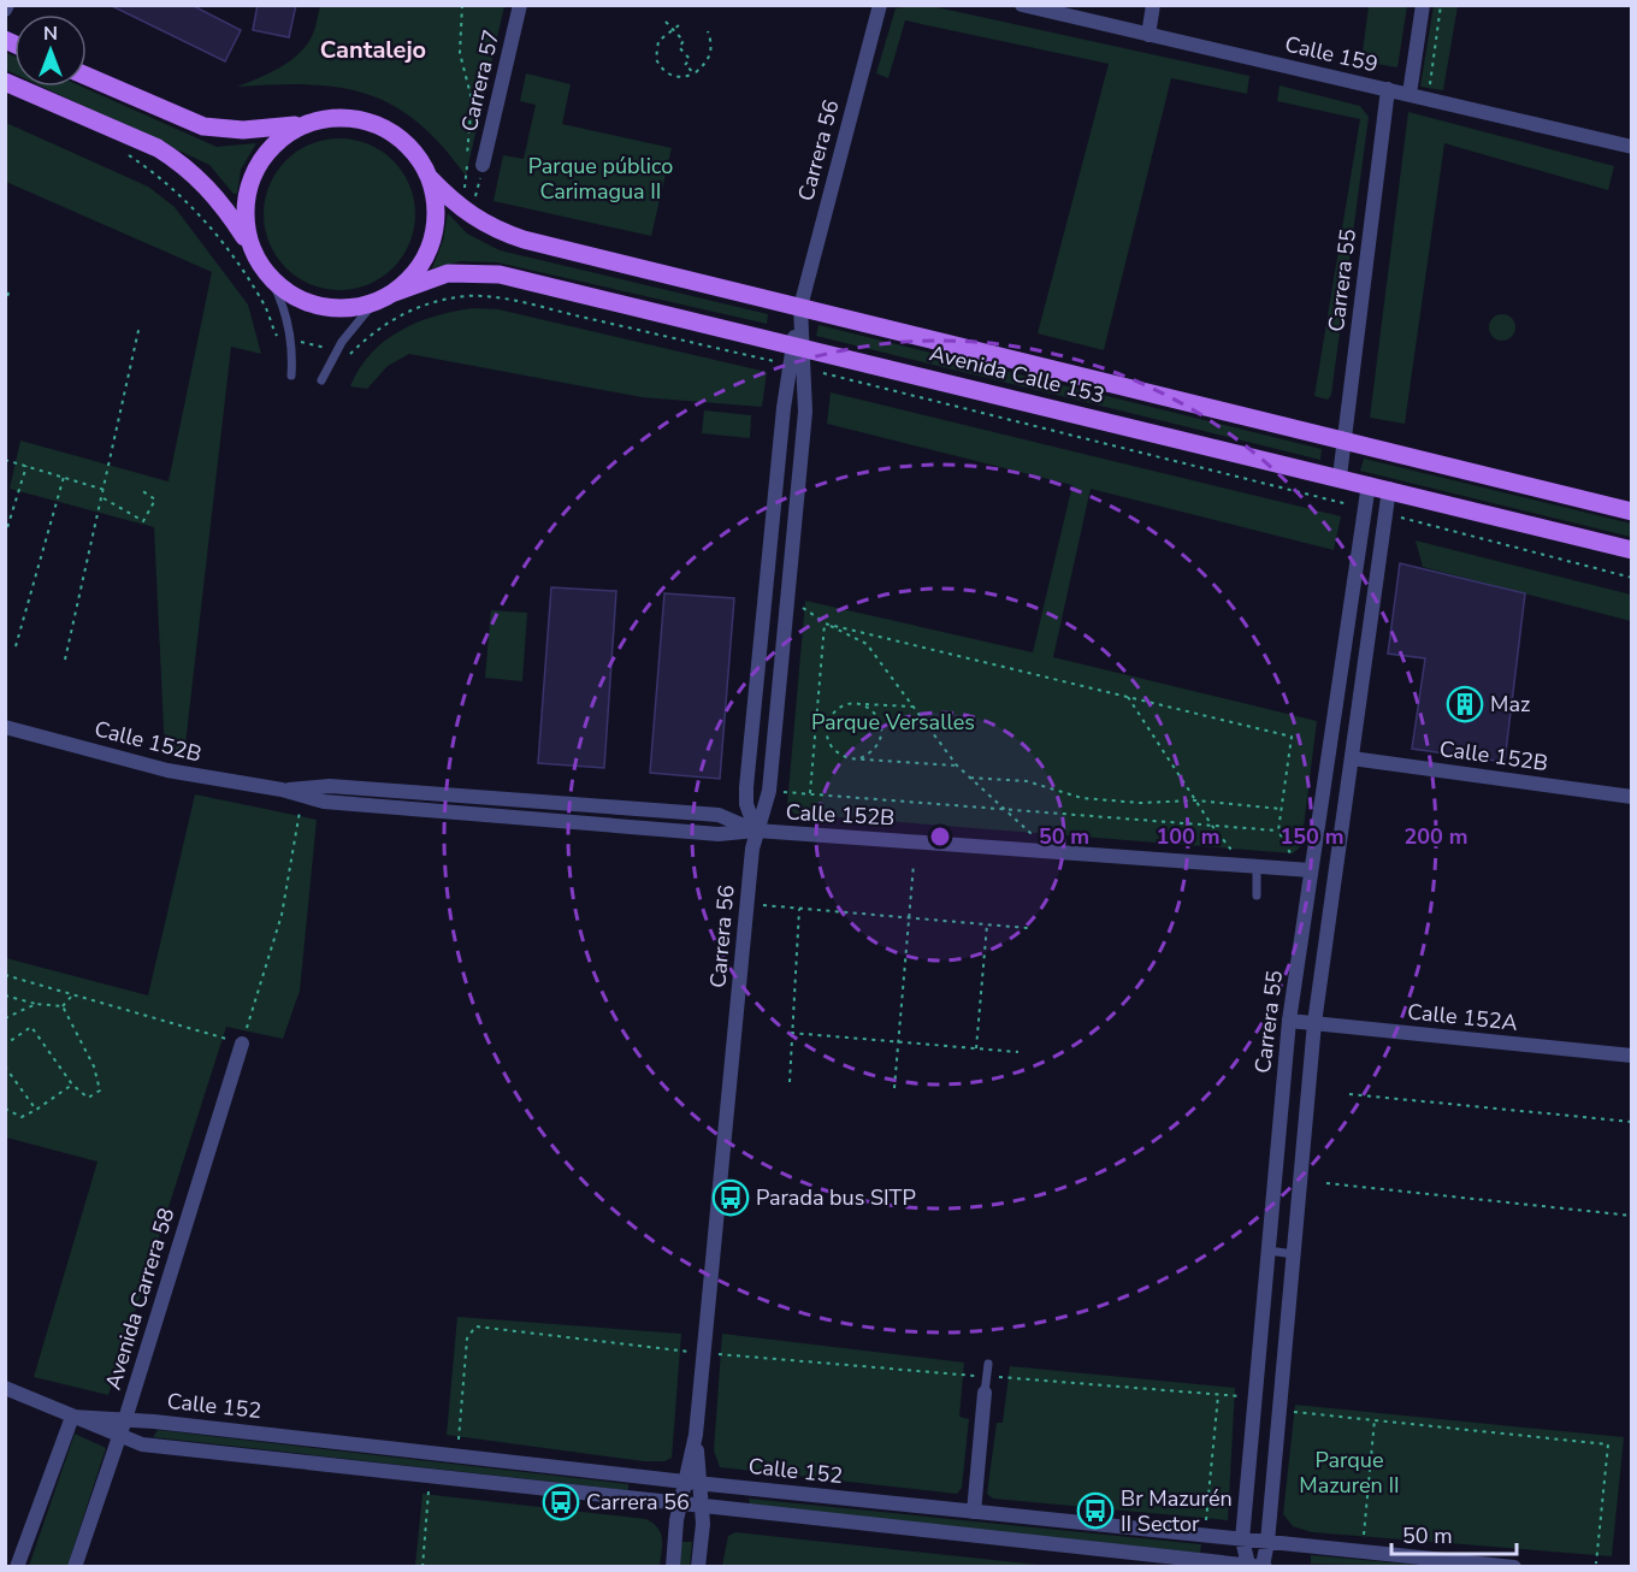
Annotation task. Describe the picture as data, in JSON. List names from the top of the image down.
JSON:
{
  "streets": {
    "main road": ["Avenida Calle 153"],
    "street": [
      "Calle 159",
      "Carrera 57",
      "Carrera 56",
      "Carrera 55",
      "Calle 152B",
      "Calle 152A",
      "Avenida Carrera 58",
      "Calle 152"
    ]
  },
  "crossings": [
    ["Calle 159", "Carrera 55"],
    ["Carrera 56", "Avenida Calle 153"],
    ["Carrera 56", "Calle 152B"],
    ["Carrera 56", "Calle 152"],
    ["Carrera 55", "Avenida Calle 153"],
    ["Carrera 55", "Calle 152B"],
    ["Carrera 55", "Calle 152A"],
    ["Carrera 55", "Calle 152"],
    ["Avenida Carrera 58", "Calle 152"]
  ],
  "districts": ["Cantalejo"],
  "parks": ["Parque público Carimagua II", "Parque Versalles", "Parque Mazuren II"],
  "places": {
    "building": ["Maz"],
    "bus stop": ["Parada bus SITP", "Carrera 56", "Br Mazurén II Sector"]
  },
  "scale_bar": "50 m",
  "north": "top",
  "rings": [
    "50 m",
    "100 m",
    "150 m",
    "200 m"
  ]
}
